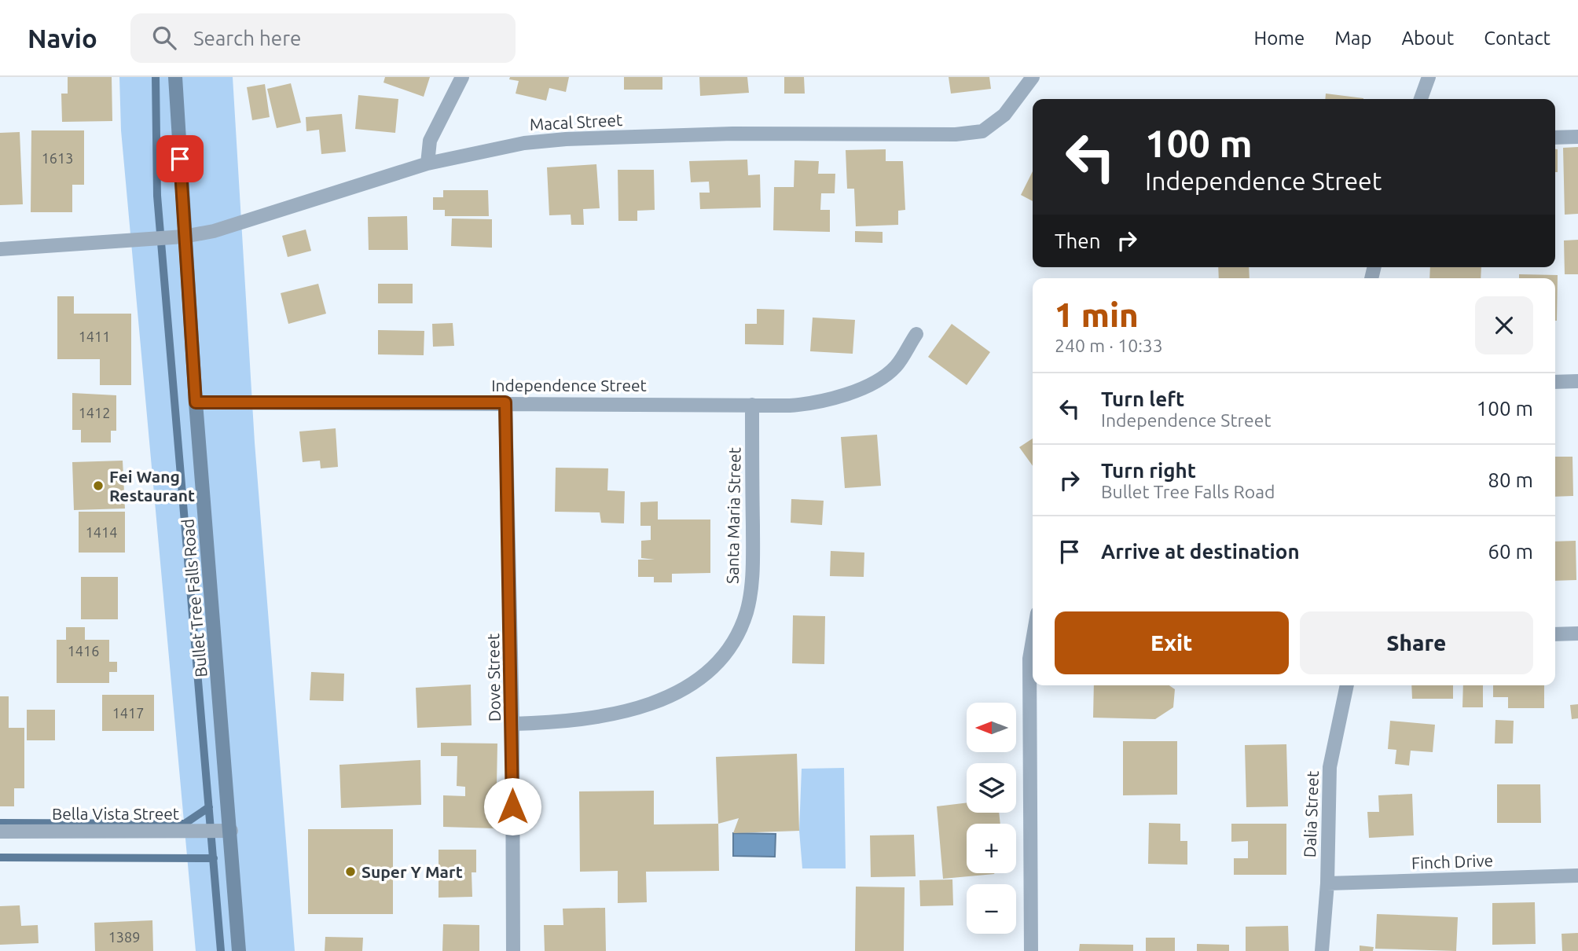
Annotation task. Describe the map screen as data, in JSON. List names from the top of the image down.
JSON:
{
  "streets": {
    "main road": ["Bullet Tree Falls Road"],
    "street": [
      "Macal Street",
      "Independence Street",
      "Santa Maria Street",
      "Dove Street",
      "Bella Vista Street",
      "Dalia Street",
      "Finch Drive"
    ]
  },
  "crossings": [
    ["Macal Street", "Bullet Tree Falls Road"],
    ["Independence Street", "Santa Maria Street"],
    ["Independence Street", "Bullet Tree Falls Road"],
    ["Independence Street", "Dove Street"],
    ["Santa Maria Street", "Dove Street"],
    ["Bullet Tree Falls Road", "Bella Vista Street"],
    ["Dalia Street", "Finch Drive"]
  ],
  "places": ["Fei Wang Restaurant", "Super Y Mart"],
  "house_numbers": [
    "1613",
    "1411",
    "1412",
    "1414",
    "1416",
    "1417",
    "1389"
  ],
  "north": "left",
  "page": {
    "header": "Navio",
    "search": "Search here",
    "nav": [
      "Home",
      "Map",
      "About",
      "Contact"
    ],
    "turn": ["100 m", "Independence Street"],
    "then": "Then",
    "heading": ["1 min", "240 m · 10:33"],
    "list": [
      {
        "name": "Turn left",
        "note": "Independence Street",
        "value": "100 m"
      },
      {
        "name": "Turn right",
        "note": "Bullet Tree Falls Road",
        "value": "80 m"
      },
      {
        "name": "Arrive at destination",
        "value": "60 m"
      }
    ],
    "buttons": ["Exit", "Share"],
    "map_buttons": ["+", "−"]
  }
}
